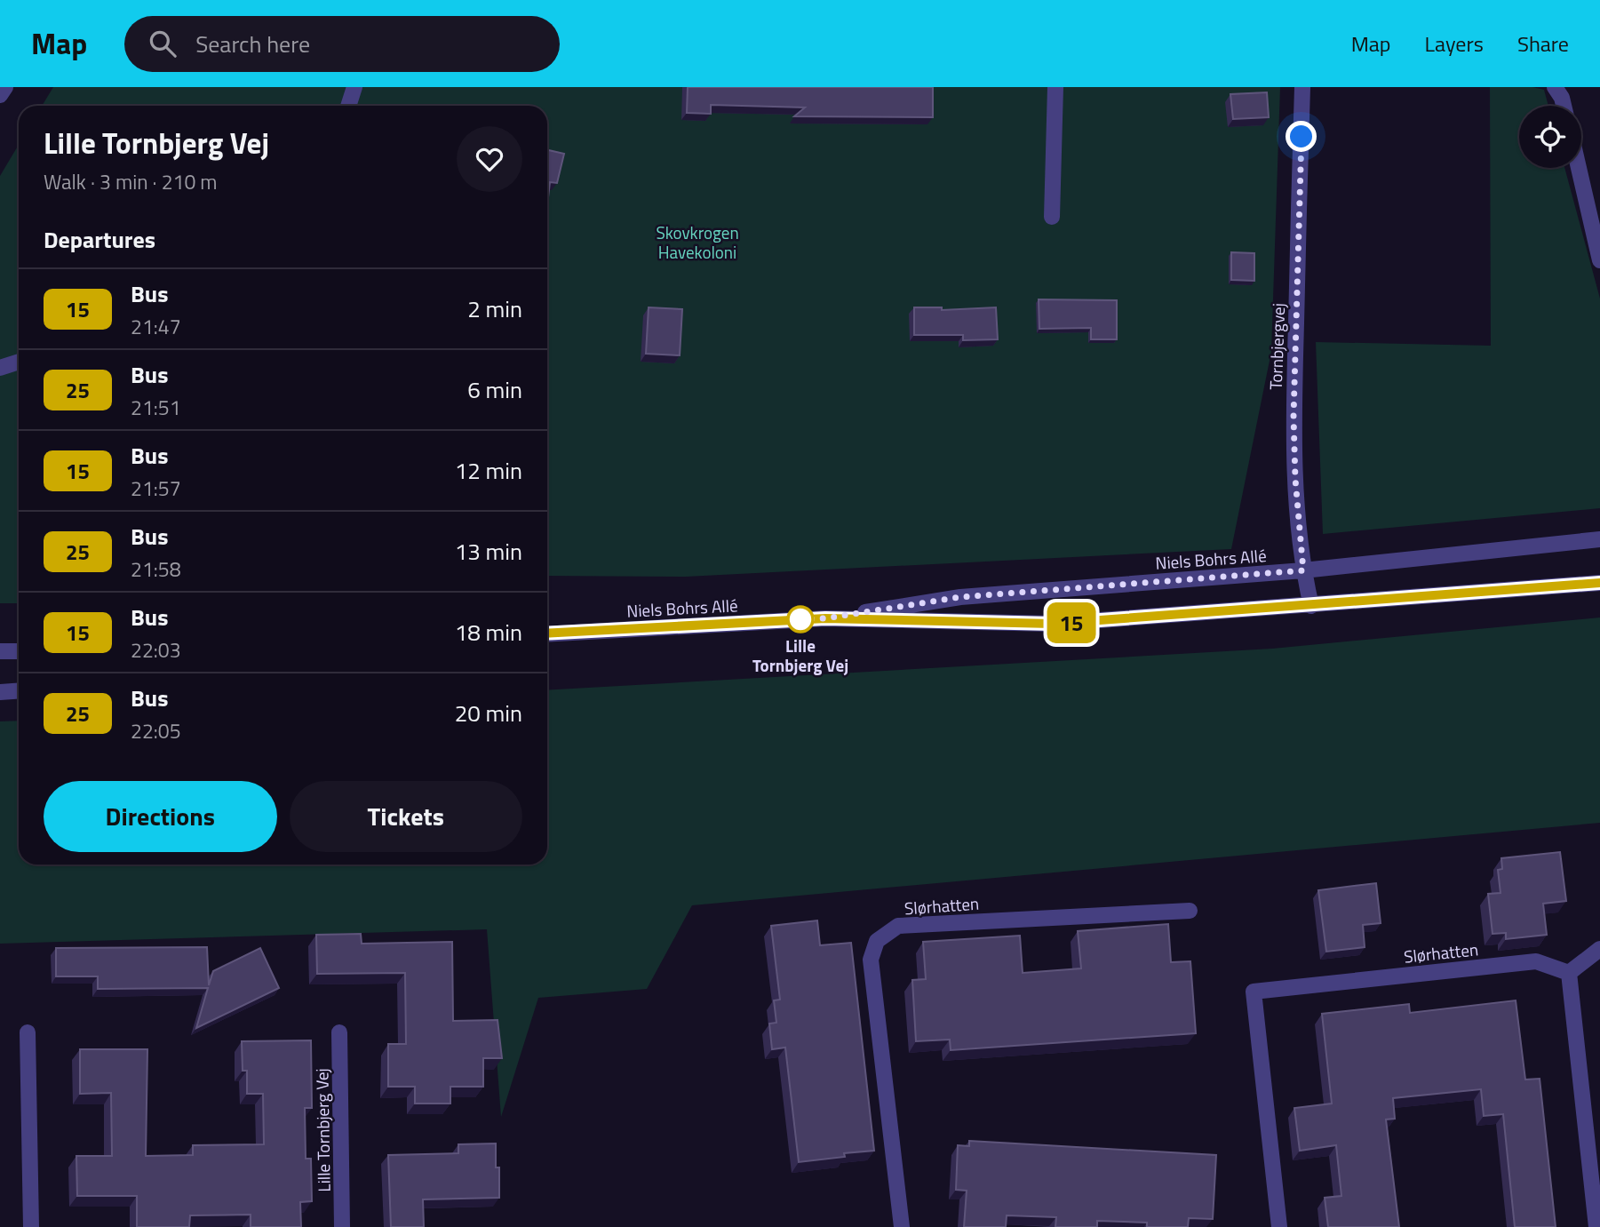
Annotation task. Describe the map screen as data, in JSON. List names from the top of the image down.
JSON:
{
  "streets": {
    "street": [
      "Tornbjergvej",
      "Niels Bohrs Allé",
      "Slørhatten",
      "Lille Tornbjerg Vej"
    ]
  },
  "crossings": [
    ["Tornbjergvej", "Niels Bohrs Allé"]
  ],
  "parks": ["Skovkrogen Havekoloni"],
  "places": ["Lille Tornbjerg Vej"],
  "lines": ["bus line 15"],
  "page": {
    "header": "Map",
    "search": "Search here",
    "nav": ["Map", "Layers", "Share"],
    "on_map": "15",
    "heading": [
      ["Lille Tornbjerg Vej", "Walk · 3 min · 210 m"],
      "Departures"
    ],
    "list": [
      {
        "mark": "15",
        "name": "Bus",
        "note": "21:47",
        "value": "2 min"
      },
      {
        "mark": "25",
        "name": "Bus",
        "note": "21:51",
        "value": "6 min"
      },
      {
        "mark": "15",
        "name": "Bus",
        "note": "21:57",
        "value": "12 min"
      },
      {
        "mark": "25",
        "name": "Bus",
        "note": "21:58",
        "value": "13 min"
      },
      {
        "mark": "15",
        "name": "Bus",
        "note": "22:03",
        "value": "18 min"
      },
      {
        "mark": "25",
        "name": "Bus",
        "note": "22:05",
        "value": "20 min"
      }
    ],
    "buttons": ["Directions", "Tickets"]
  }
}
